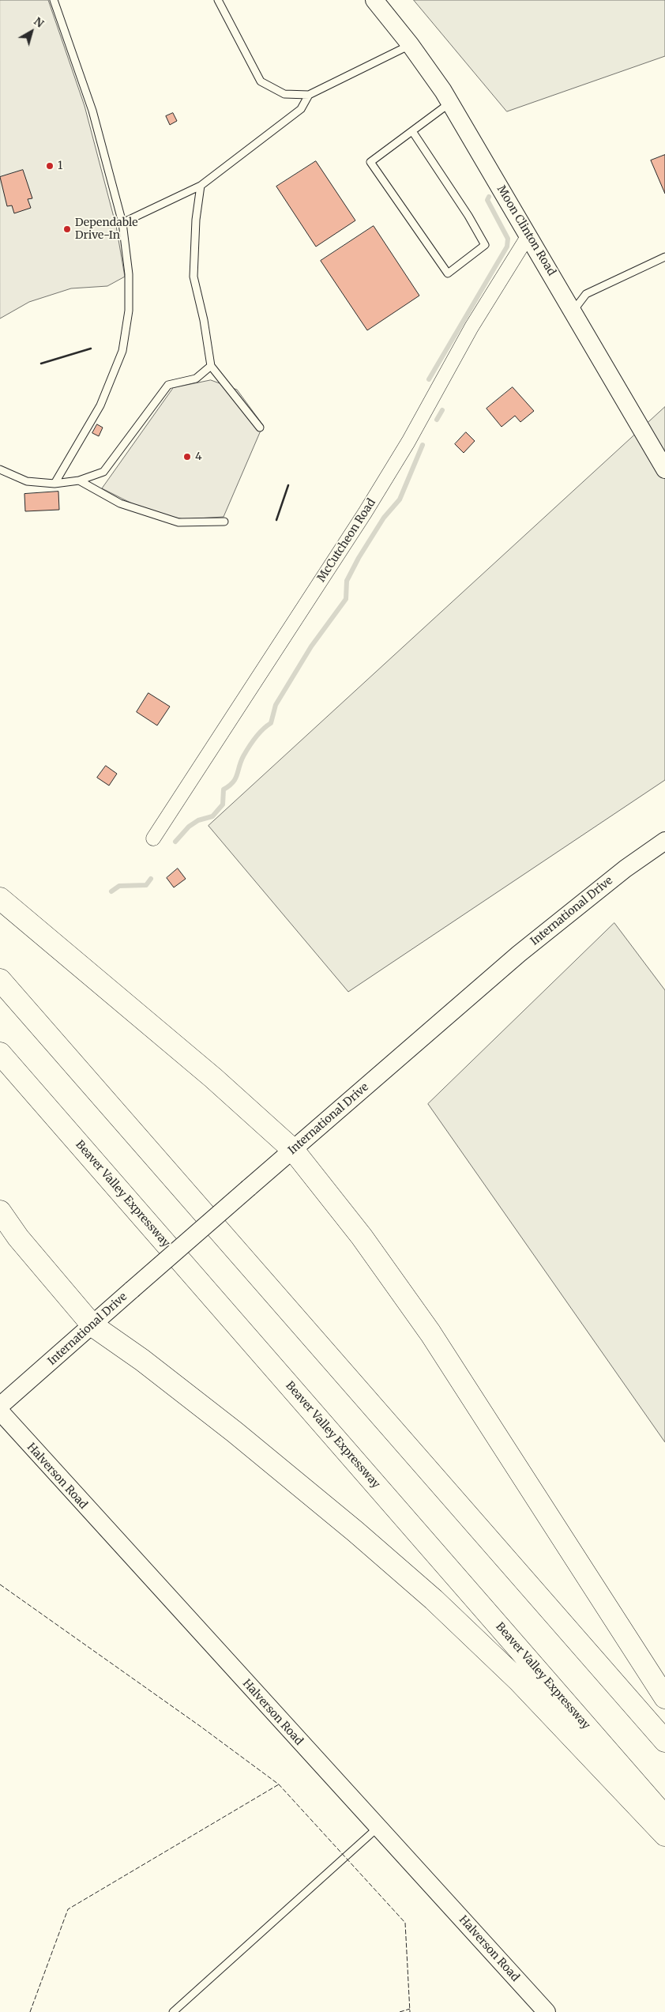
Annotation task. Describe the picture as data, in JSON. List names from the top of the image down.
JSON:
{
  "streets": {
    "highway": ["Beaver Valley Expressway"],
    "street": [
      "Moon Clinton Road",
      "McCutcheon Road",
      "International Drive",
      "Halverson Road"
    ]
  },
  "crossings": [
    ["Moon Clinton Road", "McCutcheon Road"]
  ],
  "places": ["1", "Dependable Drive-In", "4"],
  "north": "top right"
}
